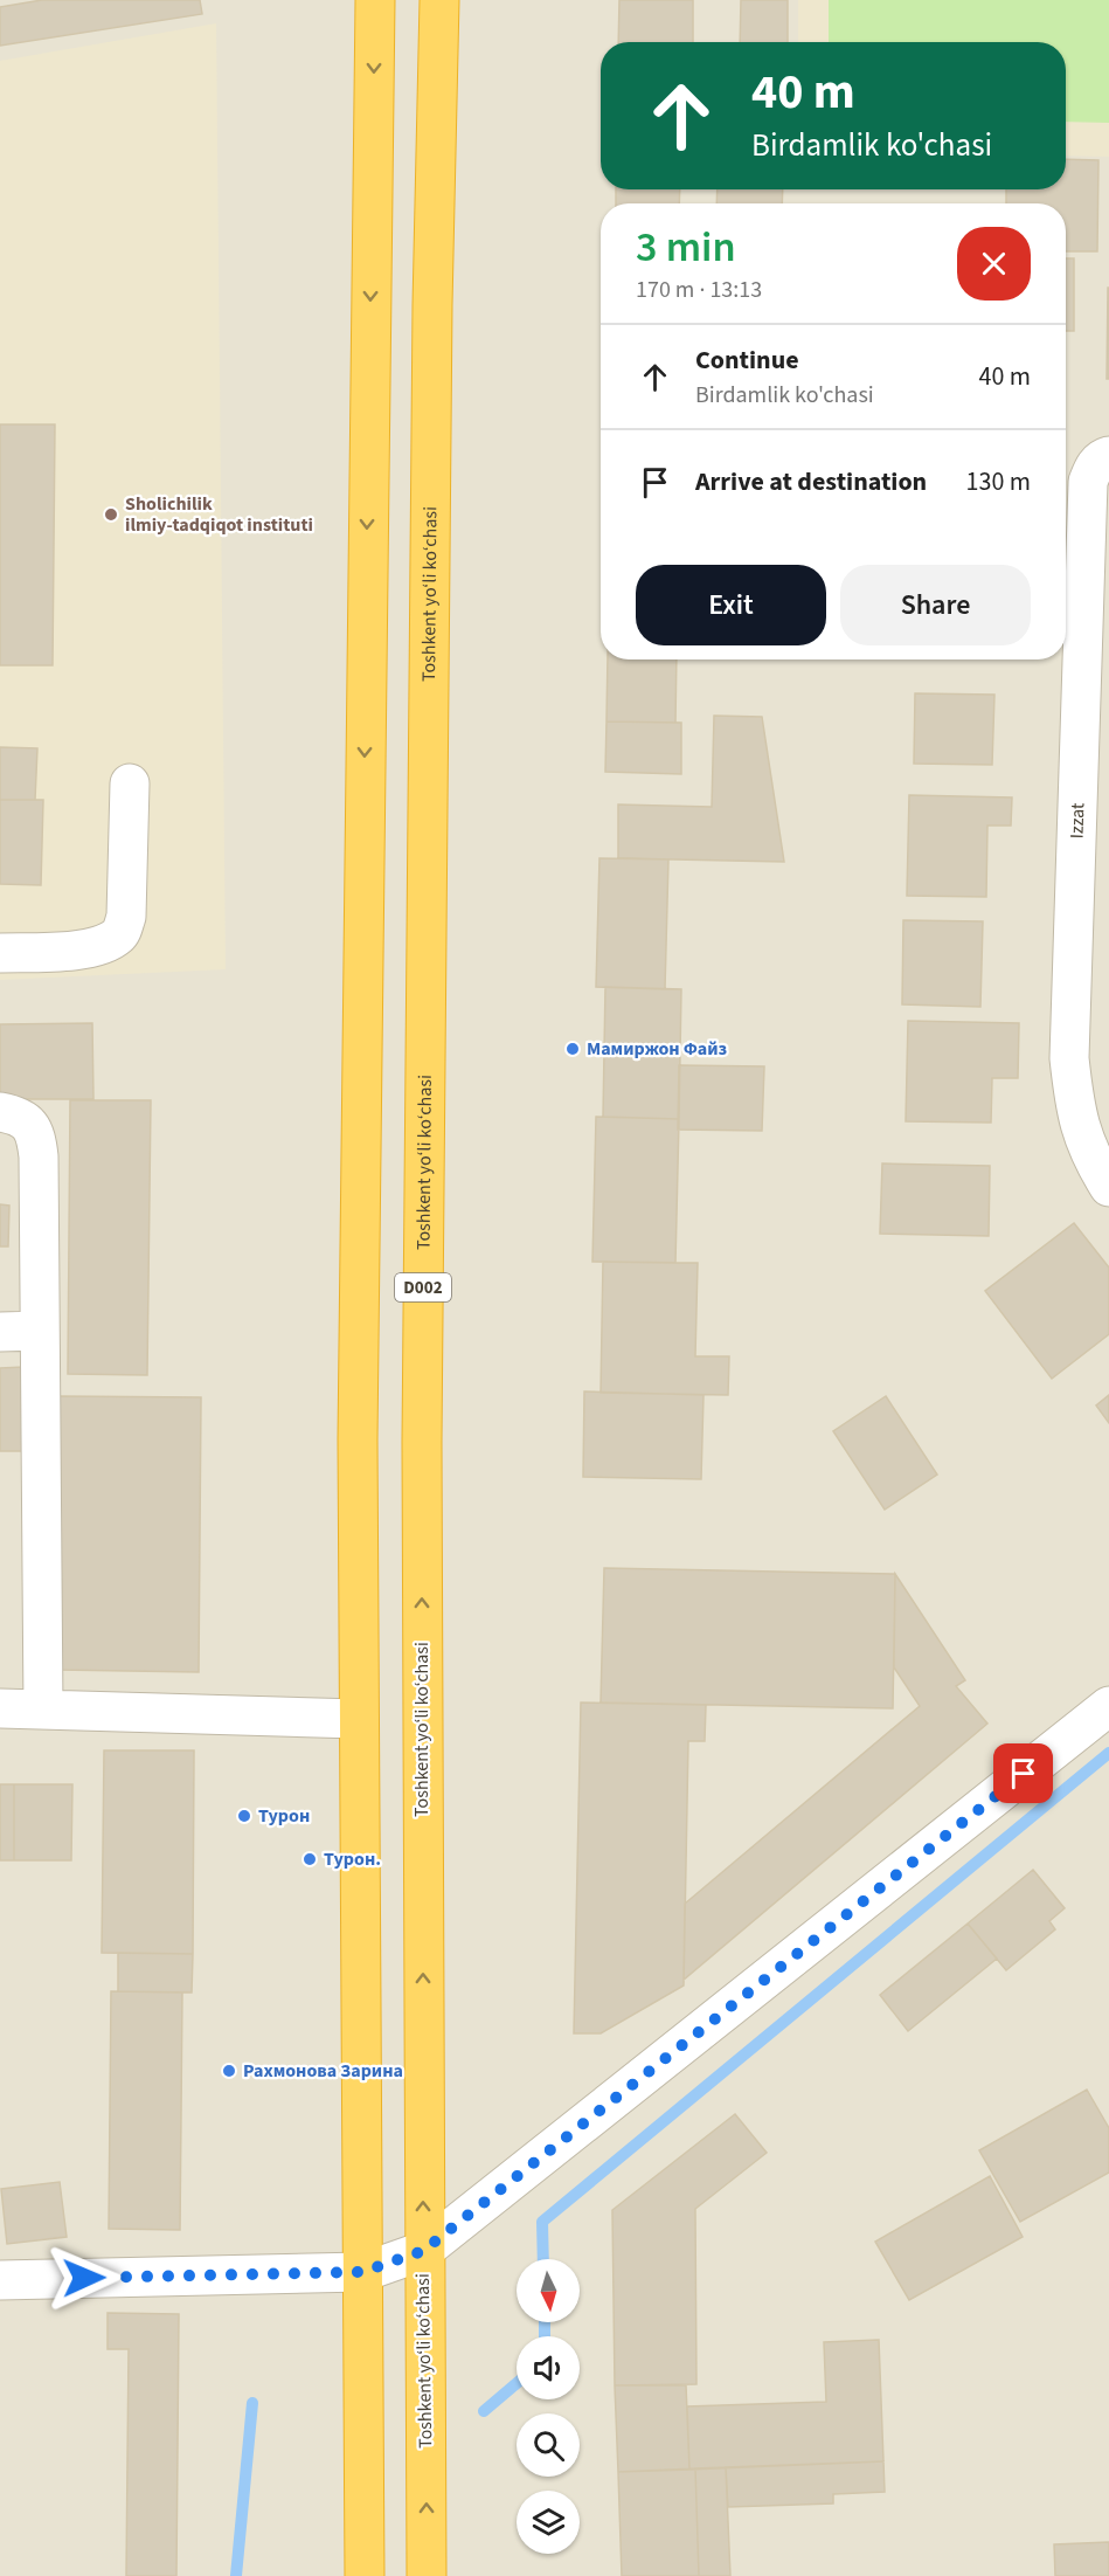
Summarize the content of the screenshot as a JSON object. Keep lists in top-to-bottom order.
{
  "streets": {
    "highway": ["Toshkent yo‘li ko‘chasi", "D002"],
    "street": ["Izzat"]
  },
  "places": [
    "Sholichilik ilmiy-tadqiqot instituti",
    "Мамиржон Файз",
    "Турон",
    "Турон.",
    "Рахмонова Зарина"
  ],
  "north": "bottom",
  "page": {
    "turn": ["40 m", "Birdamlik ko'chasi"],
    "heading": ["3 min", "170 m · 13:13"],
    "list": [
      {
        "name": "Continue",
        "note": "Birdamlik ko'chasi",
        "value": "40 m"
      },
      {
        "name": "Arrive at destination",
        "value": "130 m"
      }
    ],
    "buttons": ["Exit", "Share"]
  }
}
